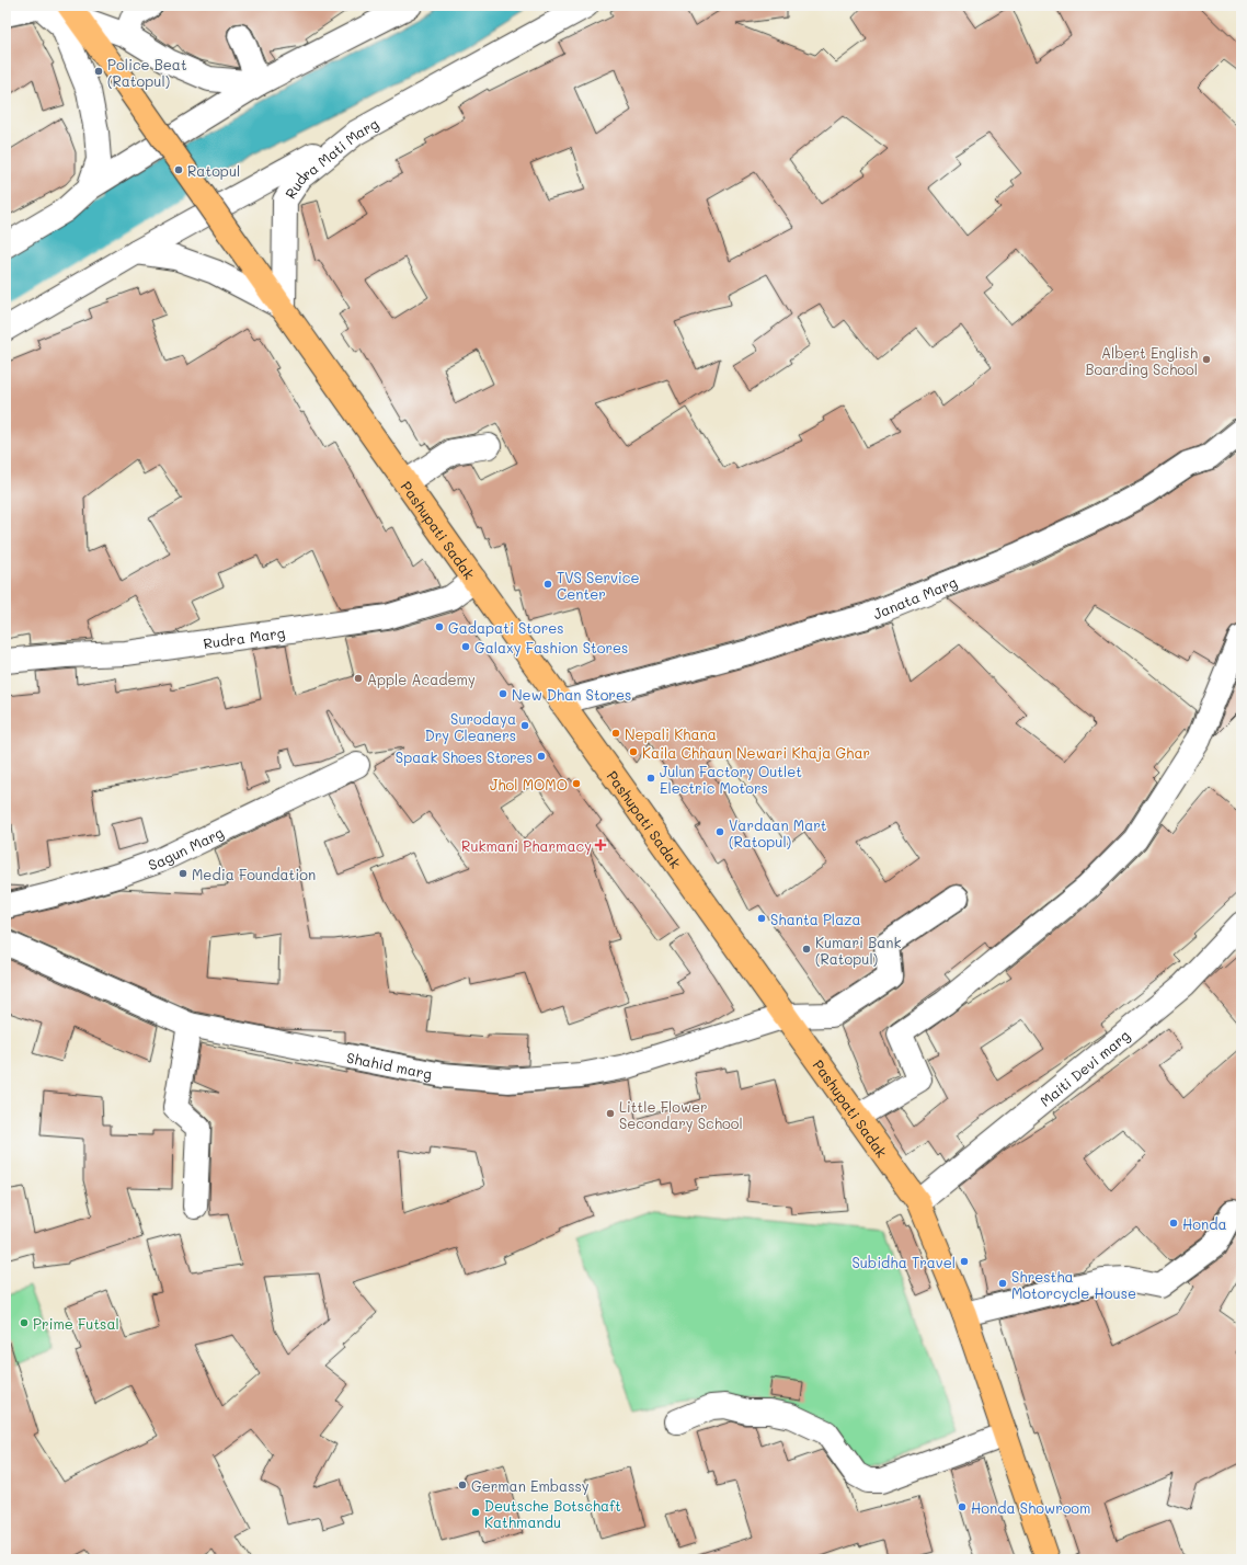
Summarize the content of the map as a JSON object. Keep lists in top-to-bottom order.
{
  "streets": {
    "main road": ["Pashupati Sadak"],
    "street": [
      "Rudra Mati Marg",
      "Janata Marg",
      "Rudra Marg",
      "Sagun Marg",
      "Shahid marg",
      "Maiti Devi marg"
    ]
  },
  "crossings": [
    ["Rudra Mati Marg", "Pashupati Sadak"],
    ["Pashupati Sadak", "Janata Marg"],
    ["Pashupati Sadak", "Rudra Marg"],
    ["Pashupati Sadak", "Shahid marg"],
    ["Pashupati Sadak", "Maiti Devi marg"]
  ],
  "places": {
    "other": [
      "Police Beat (Ratopul)",
      "Ratopul",
      "Albert English Boarding School",
      "TVS Service Center",
      "Gadapati Stores",
      "Galaxy Fashion Stores",
      "Apple Academy",
      "New Dhan Stores",
      "Surodaya Dry Cleaners",
      "Nepali Khana",
      "Kaila Chhaun Newari Khaja Ghar",
      "Spaak Shoes Stores",
      "Julun Factory Outlet Electric Motors",
      "Jhol MOMO",
      "Vardaan Mart (Ratopul)",
      "Media Foundation",
      "Shanta Plaza",
      "Kumari Bank (Ratopul)",
      "Little Flower Secondary School",
      "Honda",
      "Subidha Travel",
      "Shrestha Motorcycle House",
      "Prime Futsal",
      "German Embassy",
      "Honda Showroom",
      "Deutsche Botschaft Kathmandu"
    ],
    "health": ["Rukmani Pharmacy"]
  }
}
